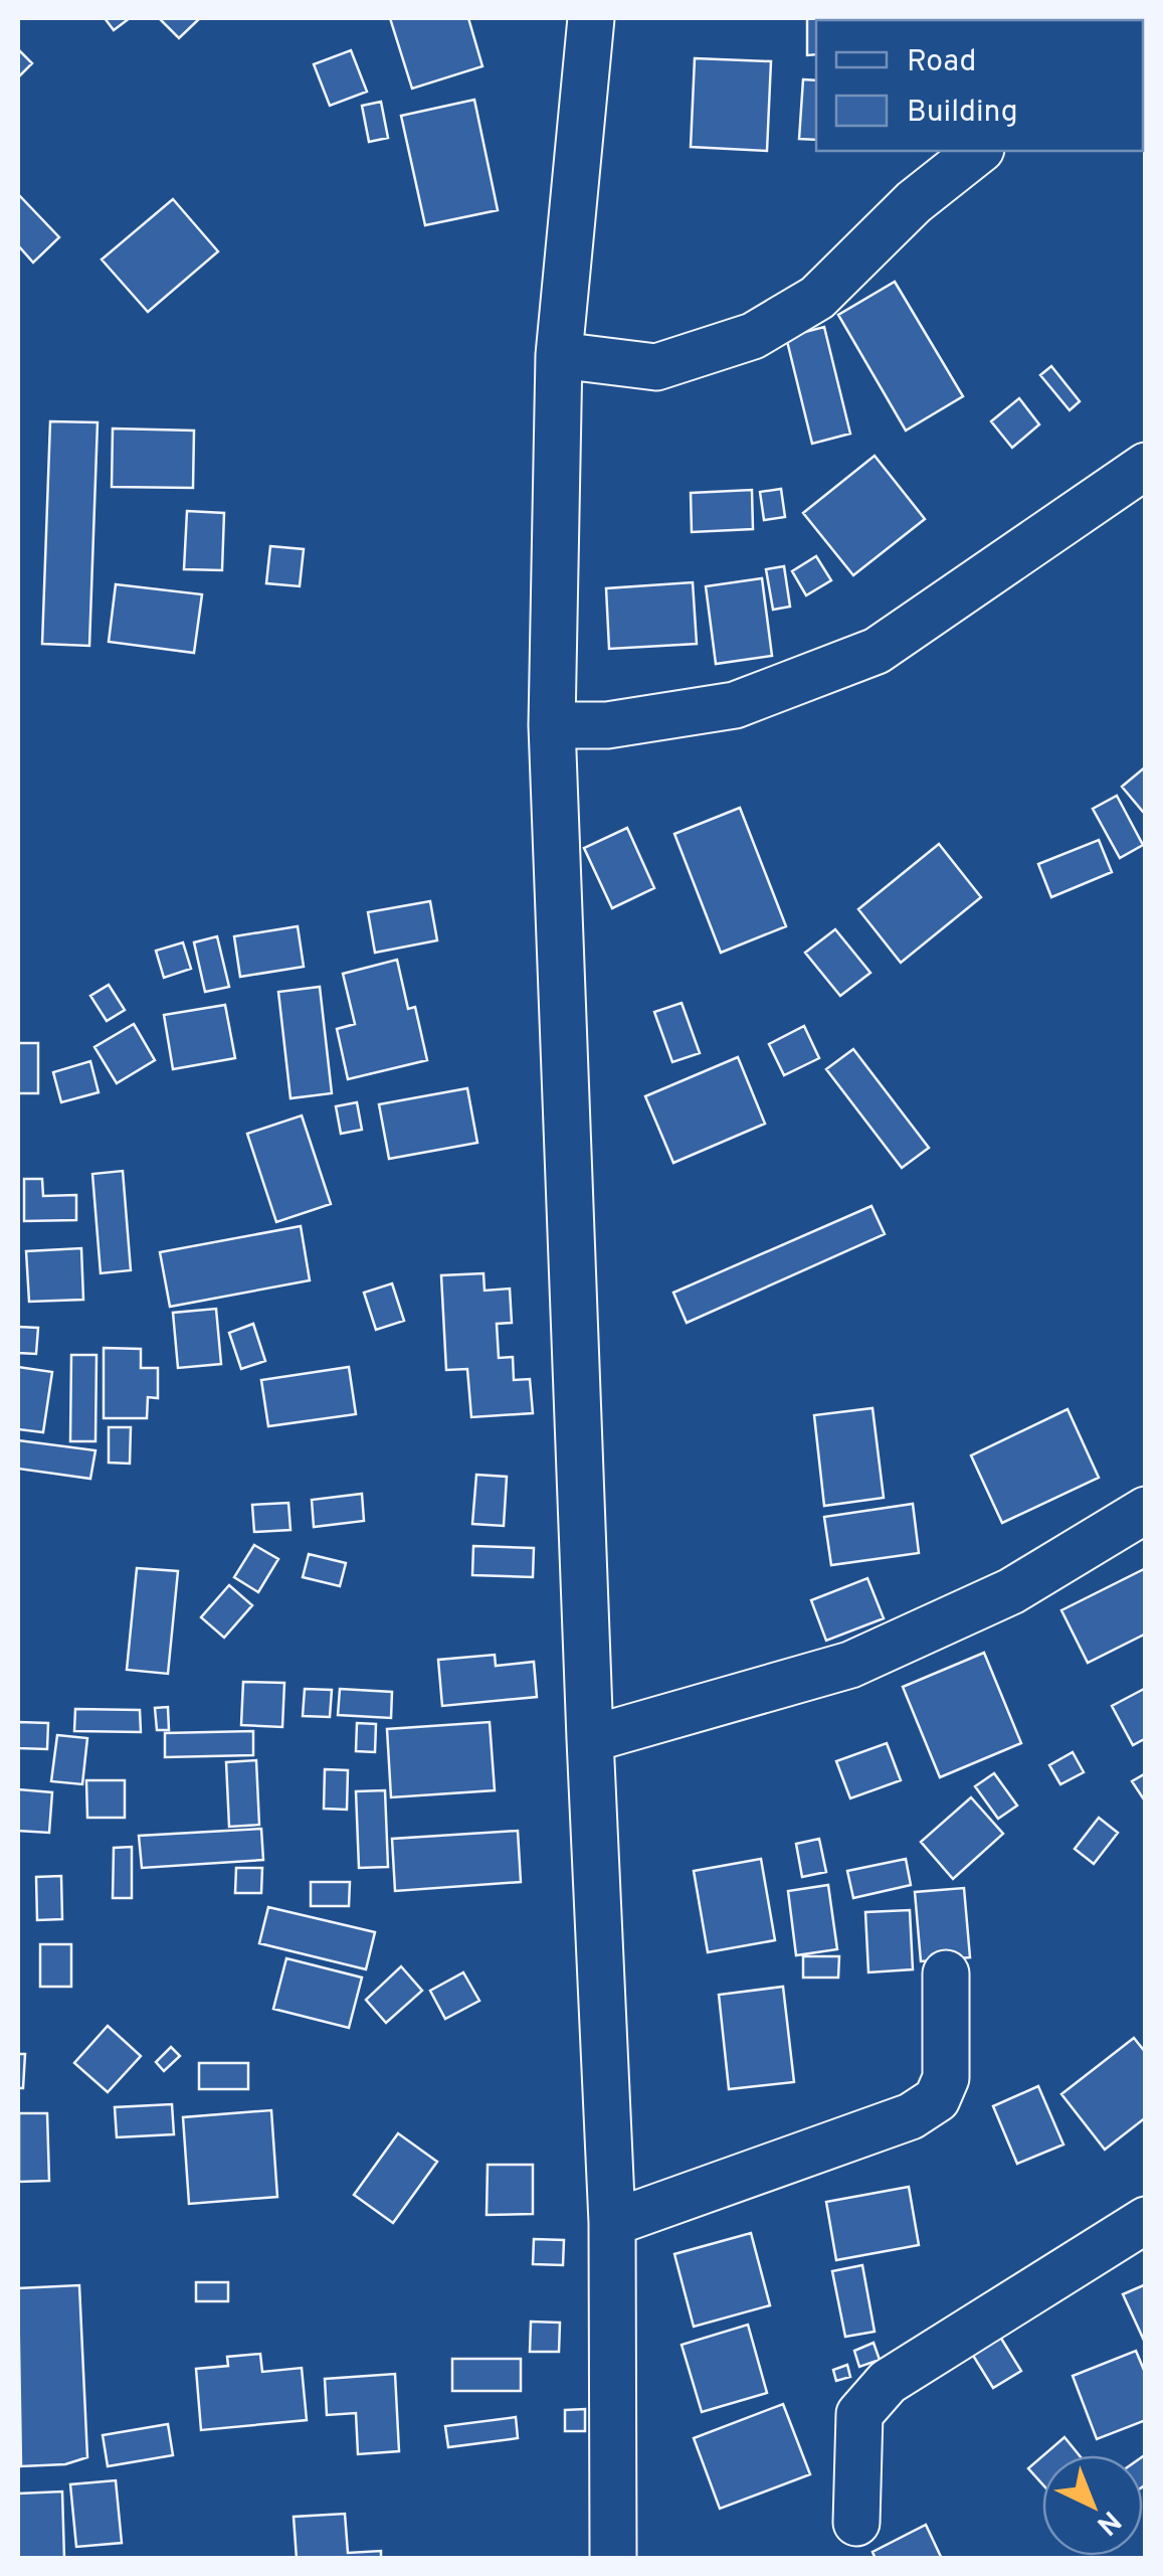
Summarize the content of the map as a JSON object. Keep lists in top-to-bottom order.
{
  "legend": ["Road", "Building"],
  "north": "bottom right"
}
